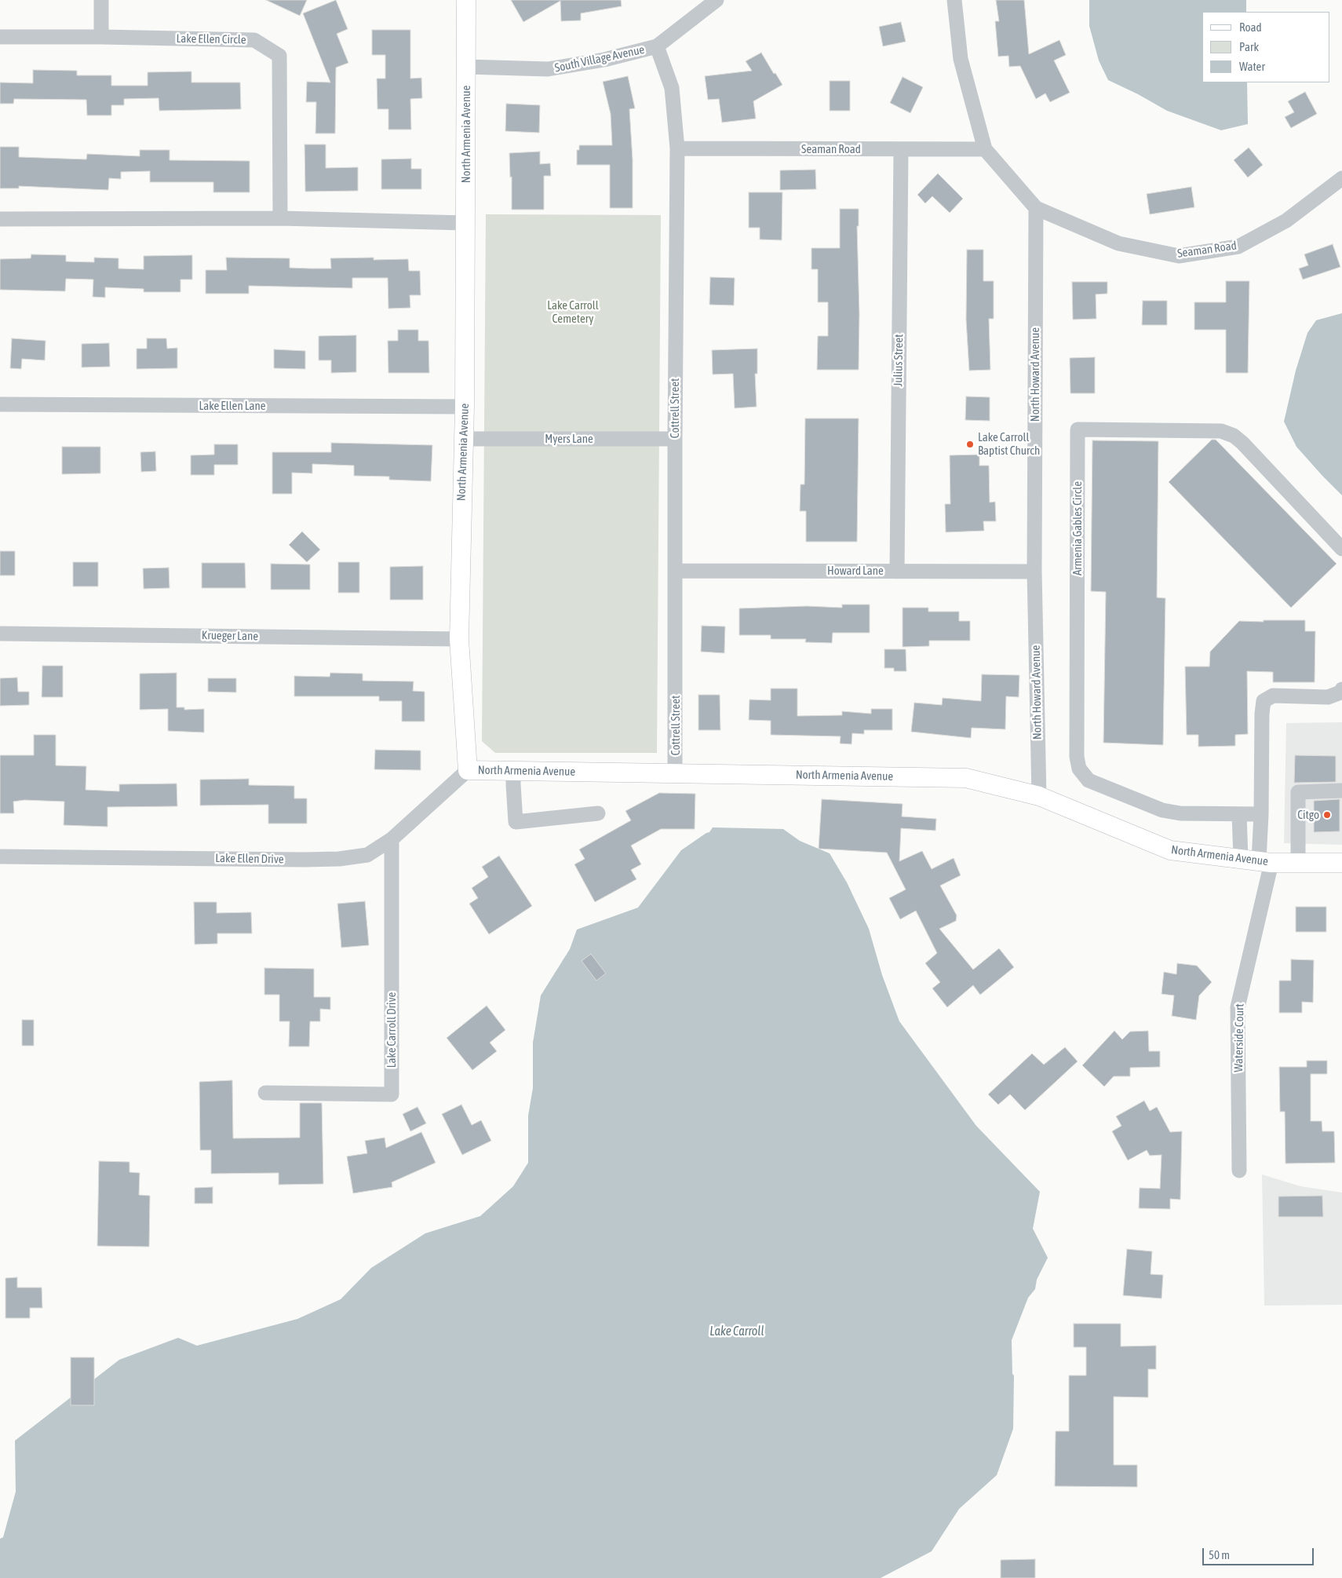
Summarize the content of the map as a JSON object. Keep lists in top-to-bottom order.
{
  "streets": {
    "main road": ["North Armenia Avenue"],
    "street": [
      "Lake Ellen Circle",
      "South Village Avenue",
      "Seaman Road",
      "Julius Street",
      "North Howard Avenue",
      "Lake Ellen Lane",
      "Cottrell Street",
      "Myers Lane",
      "Armenia Gables Circle",
      "Howard Lane",
      "Krueger Lane",
      "Lake Ellen Drive",
      "Lake Carroll Drive",
      "Waterside Court"
    ]
  },
  "crossings": [
    ["South Village Avenue", "North Armenia Avenue"],
    ["South Village Avenue", "Cottrell Street"],
    ["North Armenia Avenue", "North Howard Avenue"],
    ["North Armenia Avenue", "Lake Ellen Lane"],
    ["North Armenia Avenue", "Cottrell Street"],
    ["North Armenia Avenue", "Myers Lane"],
    ["North Armenia Avenue", "Krueger Lane"],
    ["North Armenia Avenue", "Lake Ellen Drive"],
    ["North Armenia Avenue", "Waterside Court"],
    ["Seaman Road", "Julius Street"],
    ["Seaman Road", "North Howard Avenue"],
    ["Seaman Road", "Cottrell Street"],
    ["Julius Street", "Howard Lane"],
    ["North Howard Avenue", "Howard Lane"],
    ["Cottrell Street", "Myers Lane"],
    ["Cottrell Street", "Howard Lane"],
    ["Lake Ellen Drive", "Lake Carroll Drive"]
  ],
  "water": ["Lake Carroll"],
  "parks": ["Lake Carroll Cemetery"],
  "places": ["Lake Carroll Baptist Church", "Citgo"],
  "legend": ["Road", "Park", "Water"],
  "scale_bar": "50 m"
}
